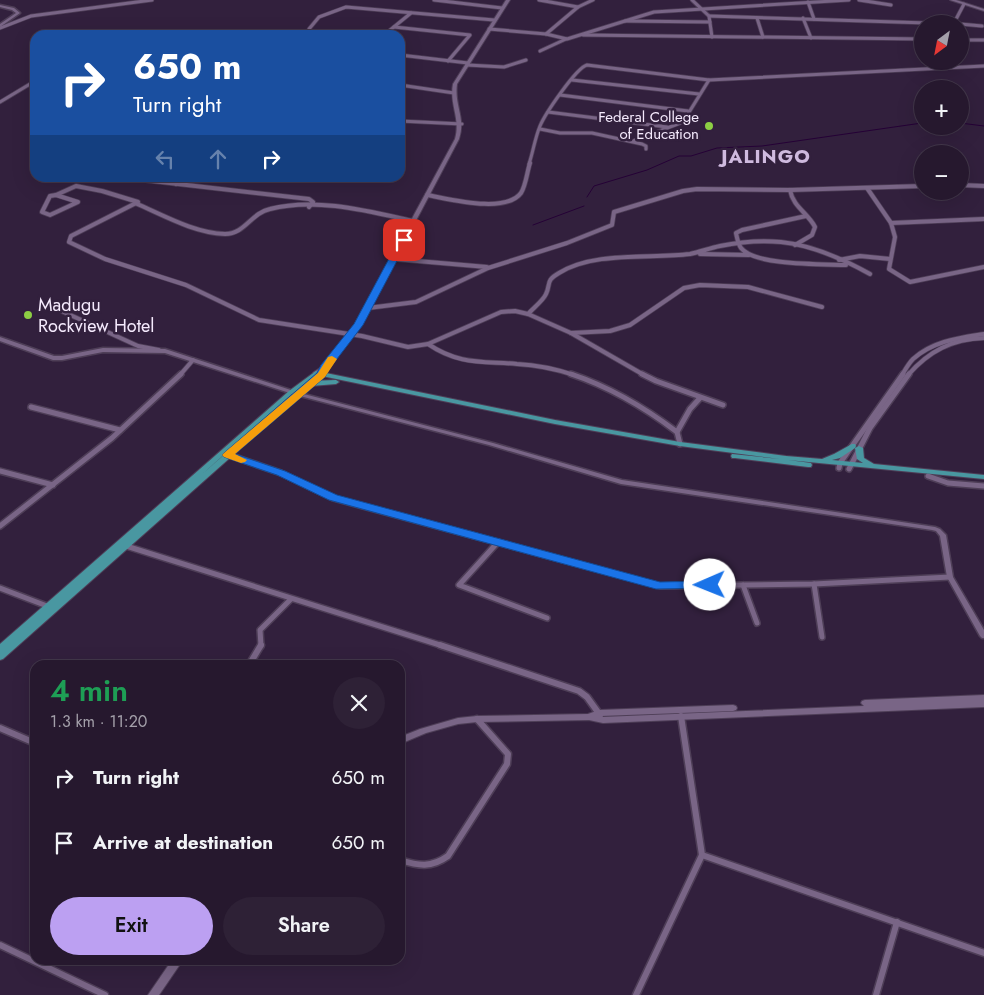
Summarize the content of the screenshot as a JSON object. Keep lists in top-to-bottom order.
{
  "districts": ["JALINGO"],
  "places": ["Federal College of Education", "Madugu Rockview Hotel"],
  "north": "bottom left",
  "page": {
    "map_buttons": ["+", "−"],
    "turn": ["650 m", "Turn right"],
    "heading": ["4 min", "1.3 km · 11:20"],
    "list": [
      {
        "name": "Turn right",
        "value": "650 m"
      },
      {
        "name": "Arrive at destination",
        "value": "650 m"
      }
    ],
    "buttons": ["Exit", "Share"]
  }
}
